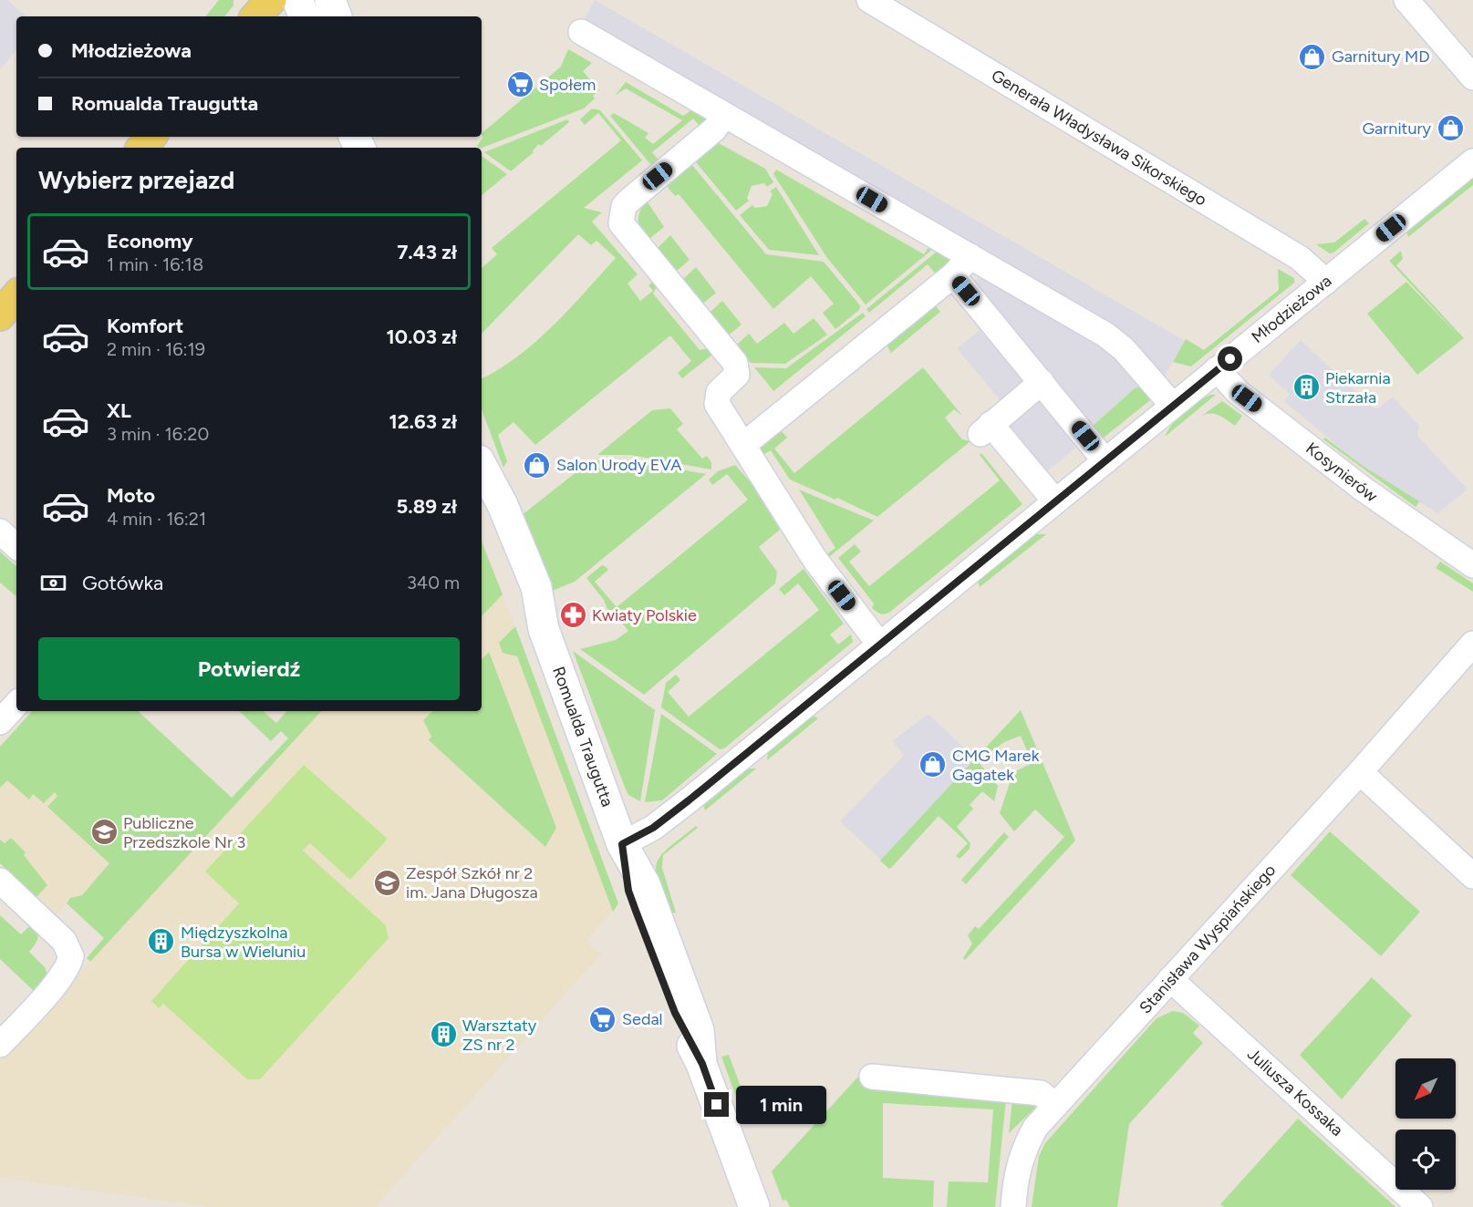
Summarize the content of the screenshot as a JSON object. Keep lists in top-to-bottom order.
{
  "streets": {
    "street": [
      "Generała Władysława Sikorskiego",
      "Młodzieżowa",
      "Kosynierów",
      "Romualda Traugutta",
      "Stanisława Wyspiańskiego",
      "Juliusza Kossaka"
    ]
  },
  "crossings": [
    ["Generała Władysława Sikorskiego", "Młodzieżowa"],
    ["Młodzieżowa", "Kosynierów"],
    ["Młodzieżowa", "Romualda Traugutta"],
    ["Stanisława Wyspiańskiego", "Juliusza Kossaka"]
  ],
  "places": {
    "shop": [
      "Garnitury MD",
      "Garnitury",
      "Salon Urody EVA",
      "CMG Marek Gagatek"
    ],
    "supermarket": ["Społem", "Sedal"],
    "building": ["Piekarnia Strzała", "Międzyszkolna Bursa w Wieluniu", "Warsztaty ZS nr 2"],
    "pharmacy": ["Kwiaty Polskie"],
    "school or university": ["Publiczne Przedszkole Nr 3", "Zespół Szkół nr 2 im. Jana Długosza"]
  },
  "north": "bottom left",
  "page": {
    "banner": ["Młodzieżowa", "Romualda Traugutta"],
    "heading": "Wybierz przejazd",
    "list": [
      {
        "name": "Economy",
        "note": "1 min · 16:18",
        "value": "7.43 zł"
      },
      {
        "name": "Komfort",
        "note": "2 min · 16:19",
        "value": "10.03 zł"
      },
      {
        "name": "XL",
        "note": "3 min · 16:20",
        "value": "12.63 zł"
      },
      {
        "name": "Moto",
        "note": "4 min · 16:21",
        "value": "5.89 zł"
      }
    ],
    "pay": ["Gotówka", "340 m"],
    "buttons": "Potwierdź",
    "bubble": "1 min"
  }
}
